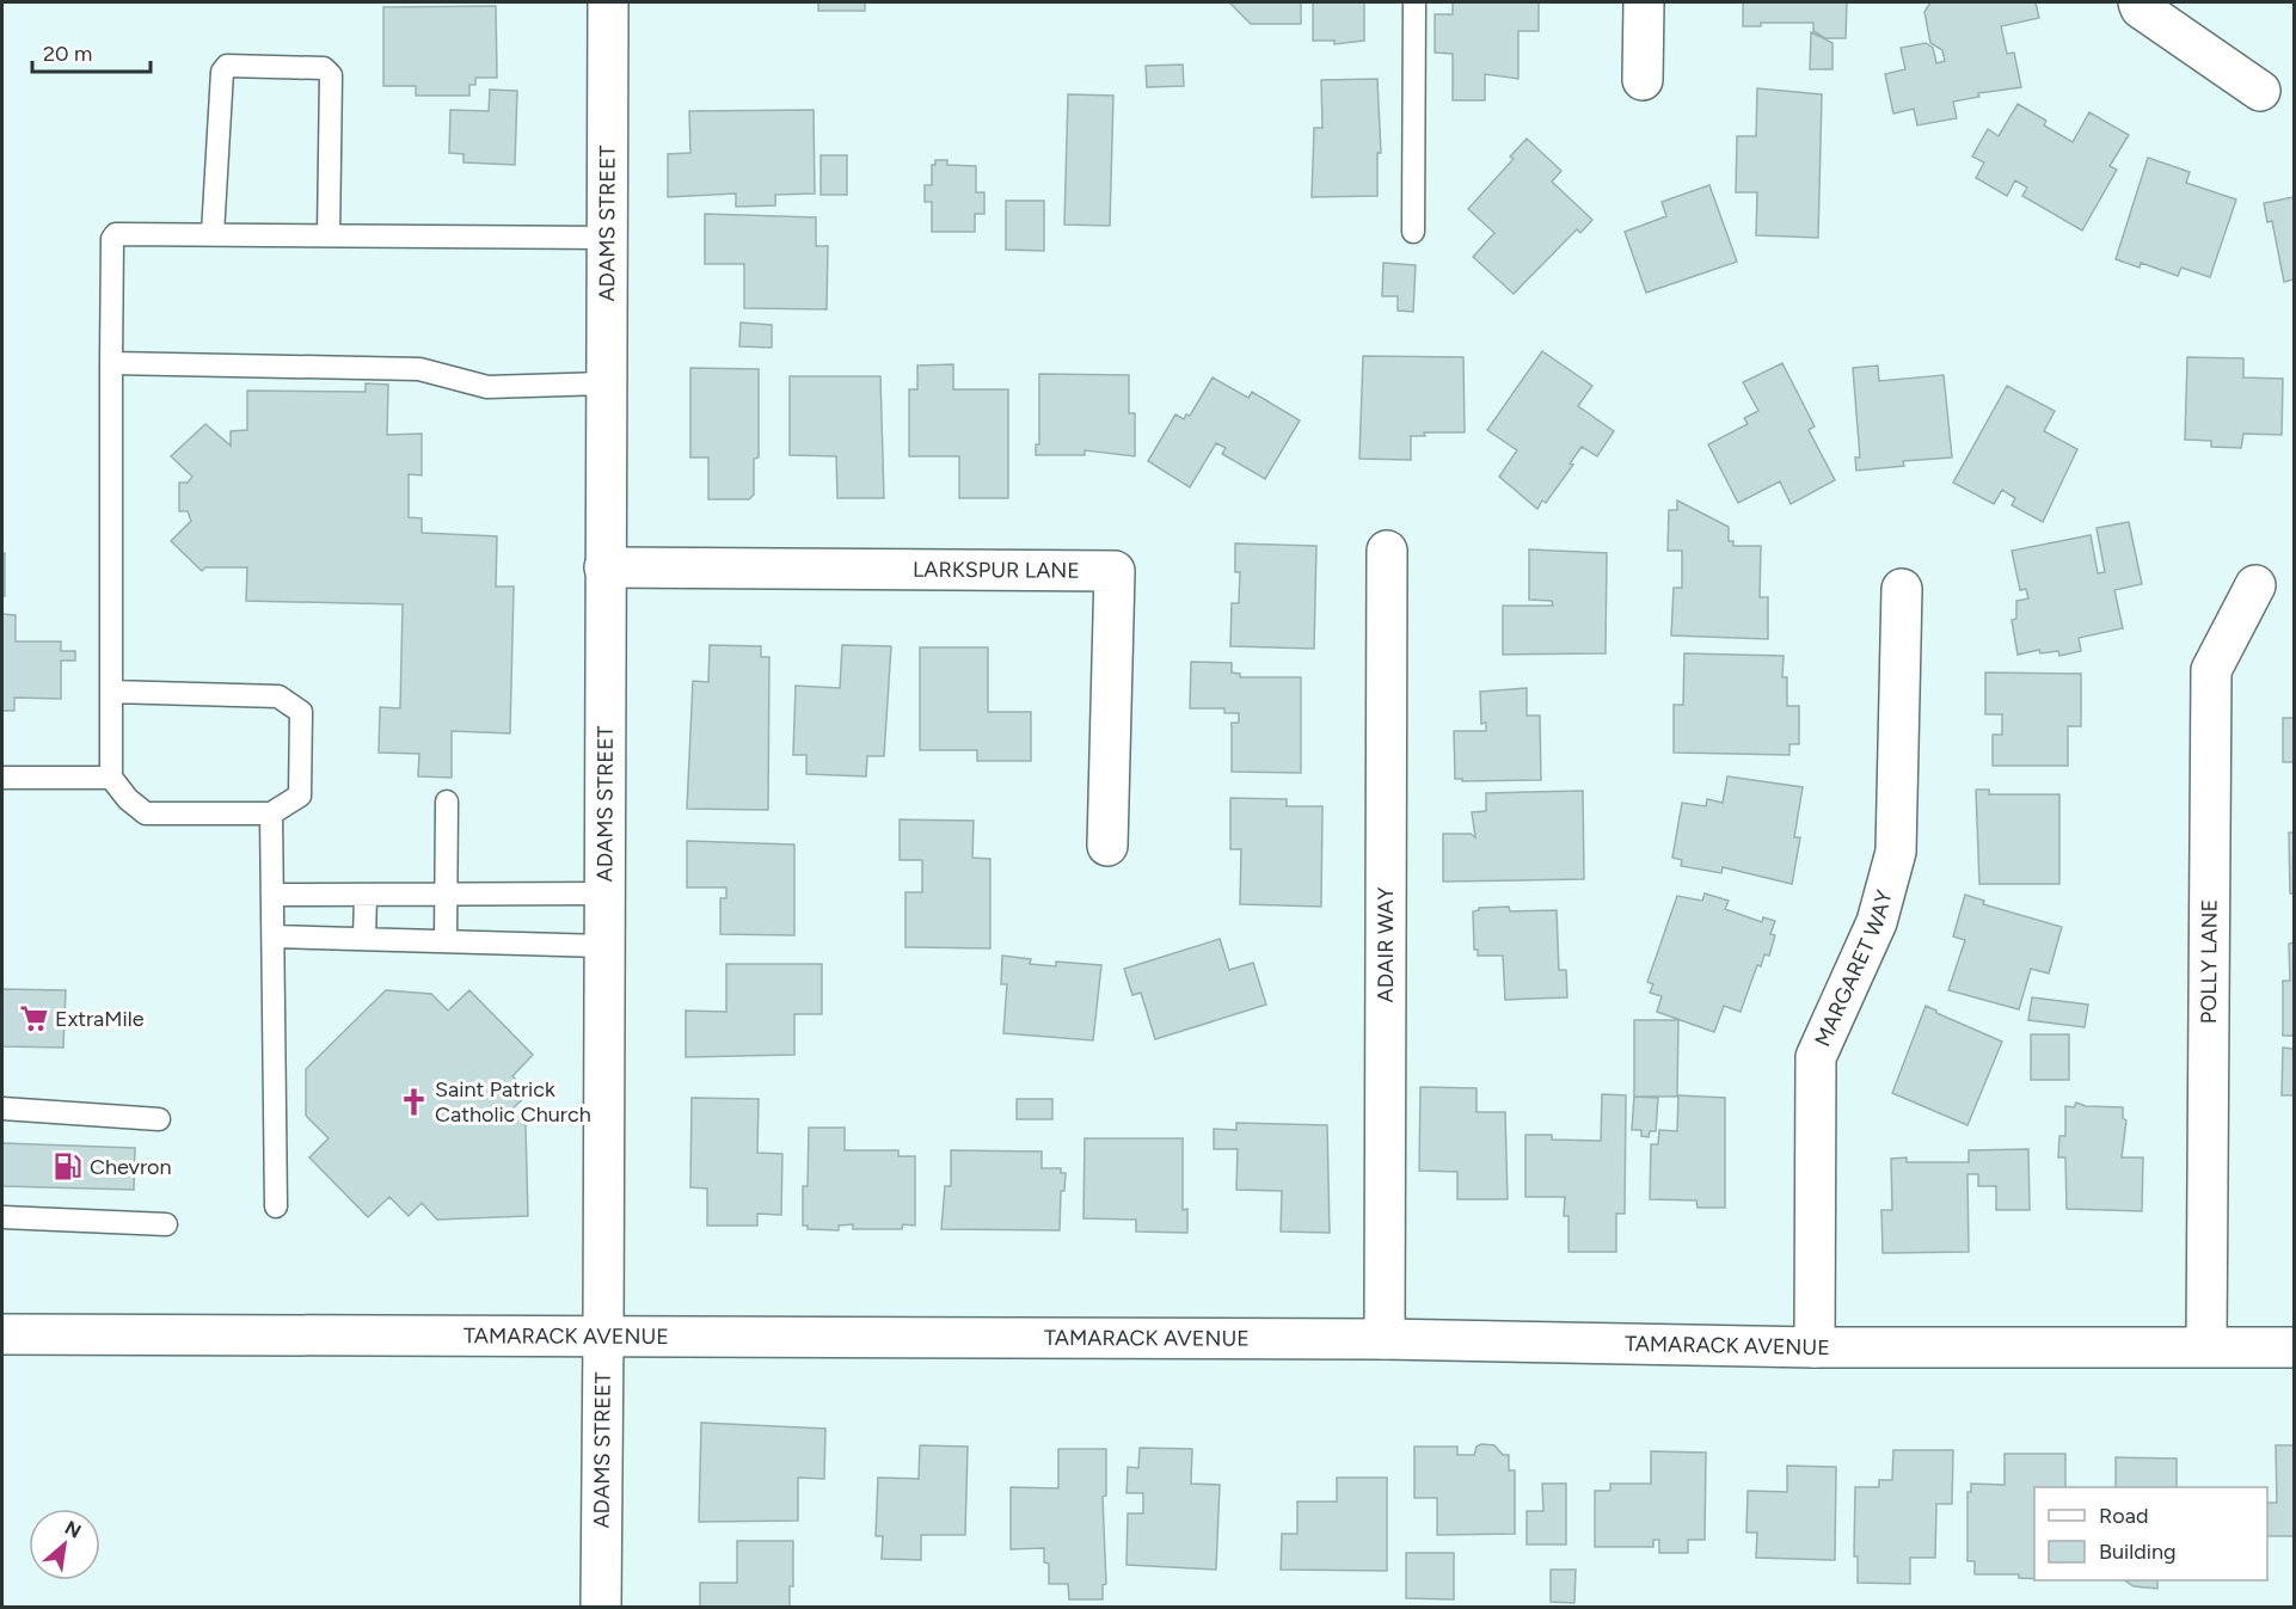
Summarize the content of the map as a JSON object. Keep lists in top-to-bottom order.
{
  "streets": {
    "street": [
      "ADAMS STREET",
      "LARKSPUR LANE",
      "ADAIR WAY",
      "POLLY LANE",
      "MARGARET WAY",
      "TAMARACK AVENUE"
    ]
  },
  "crossings": [
    ["ADAMS STREET", "LARKSPUR LANE"],
    ["ADAMS STREET", "TAMARACK AVENUE"],
    ["ADAIR WAY", "TAMARACK AVENUE"],
    ["POLLY LANE", "TAMARACK AVENUE"],
    ["MARGARET WAY", "TAMARACK AVENUE"]
  ],
  "places": {
    "supermarket": ["ExtraMile"],
    "church": ["Saint Patrick Catholic Church"],
    "fuel station": ["Chevron"]
  },
  "legend": ["Road", "Building"],
  "scale_bar": "20 m",
  "north": "top right"
}
